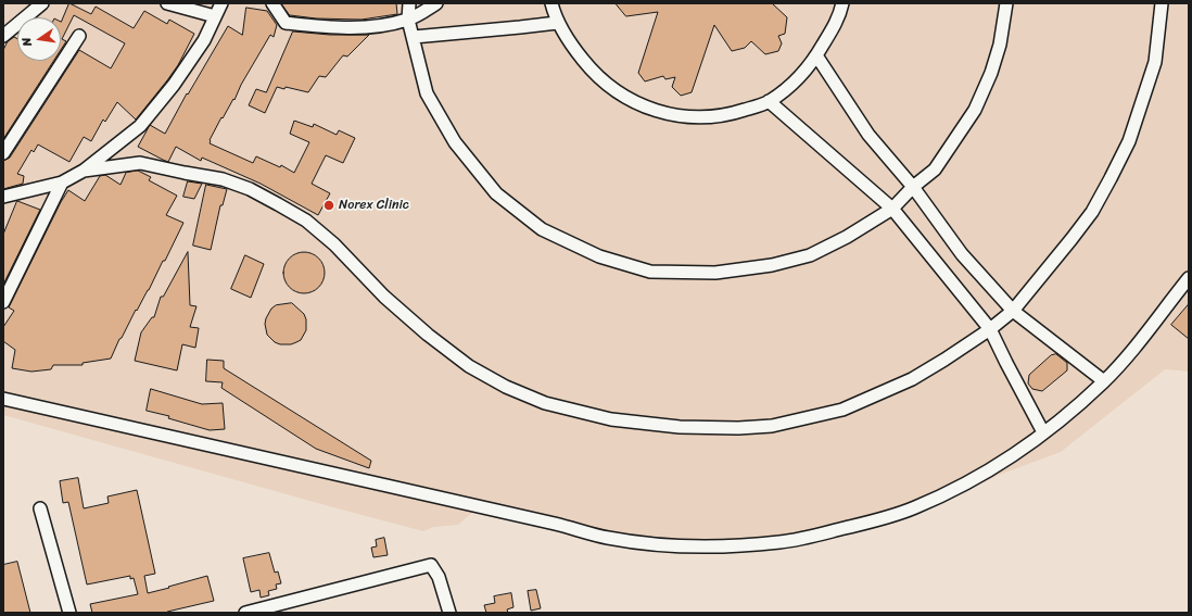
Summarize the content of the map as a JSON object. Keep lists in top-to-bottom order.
{
  "places": ["Norex Clinic"],
  "north": "left"
}
